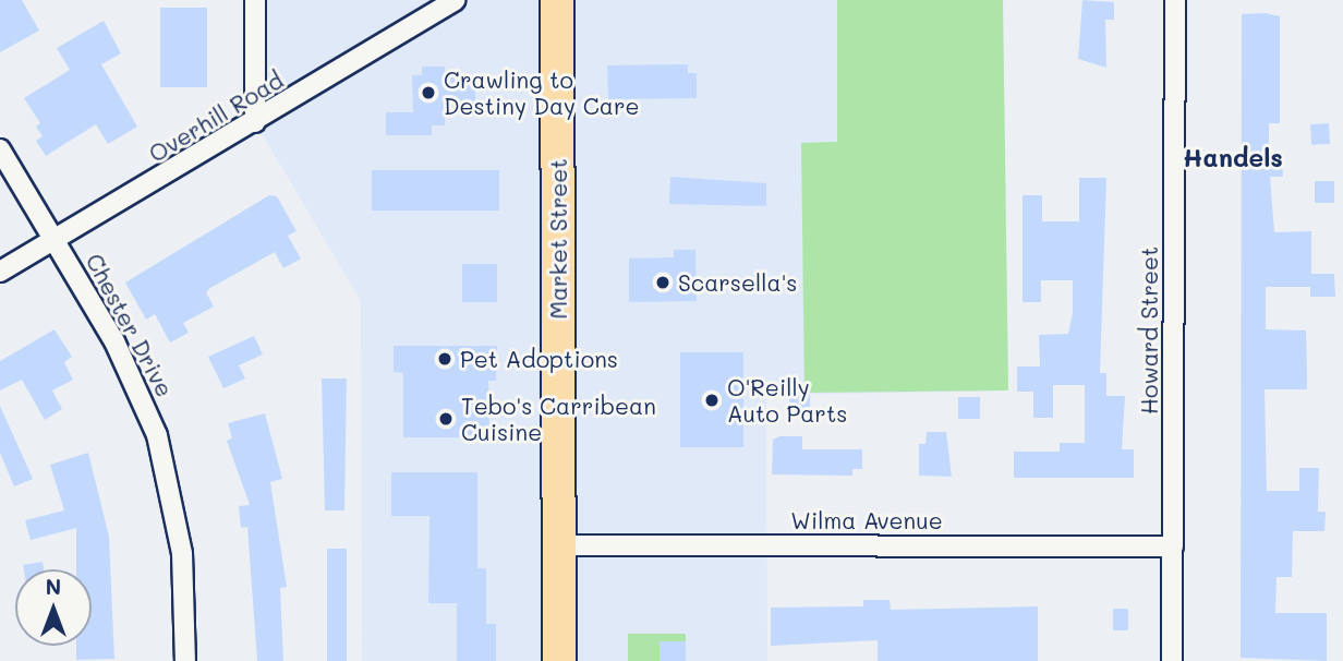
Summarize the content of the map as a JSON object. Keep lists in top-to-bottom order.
{
  "streets": {
    "main road": ["Market Street"],
    "street": [
      "Overhill Road",
      "Chester Drive",
      "Howard Street",
      "Wilma Avenue"
    ]
  },
  "crossings": [
    ["Overhill Road", "Chester Drive"],
    ["Market Street", "Wilma Avenue"],
    ["Howard Street", "Wilma Avenue"]
  ],
  "districts": ["Handels"],
  "places": [
    "Crawling to Destiny Day Care",
    "Scarsella's",
    "Pet Adoptions",
    "O'Reilly Auto Parts",
    "Tebo's Carribean Cuisine"
  ],
  "north": "top"
}
